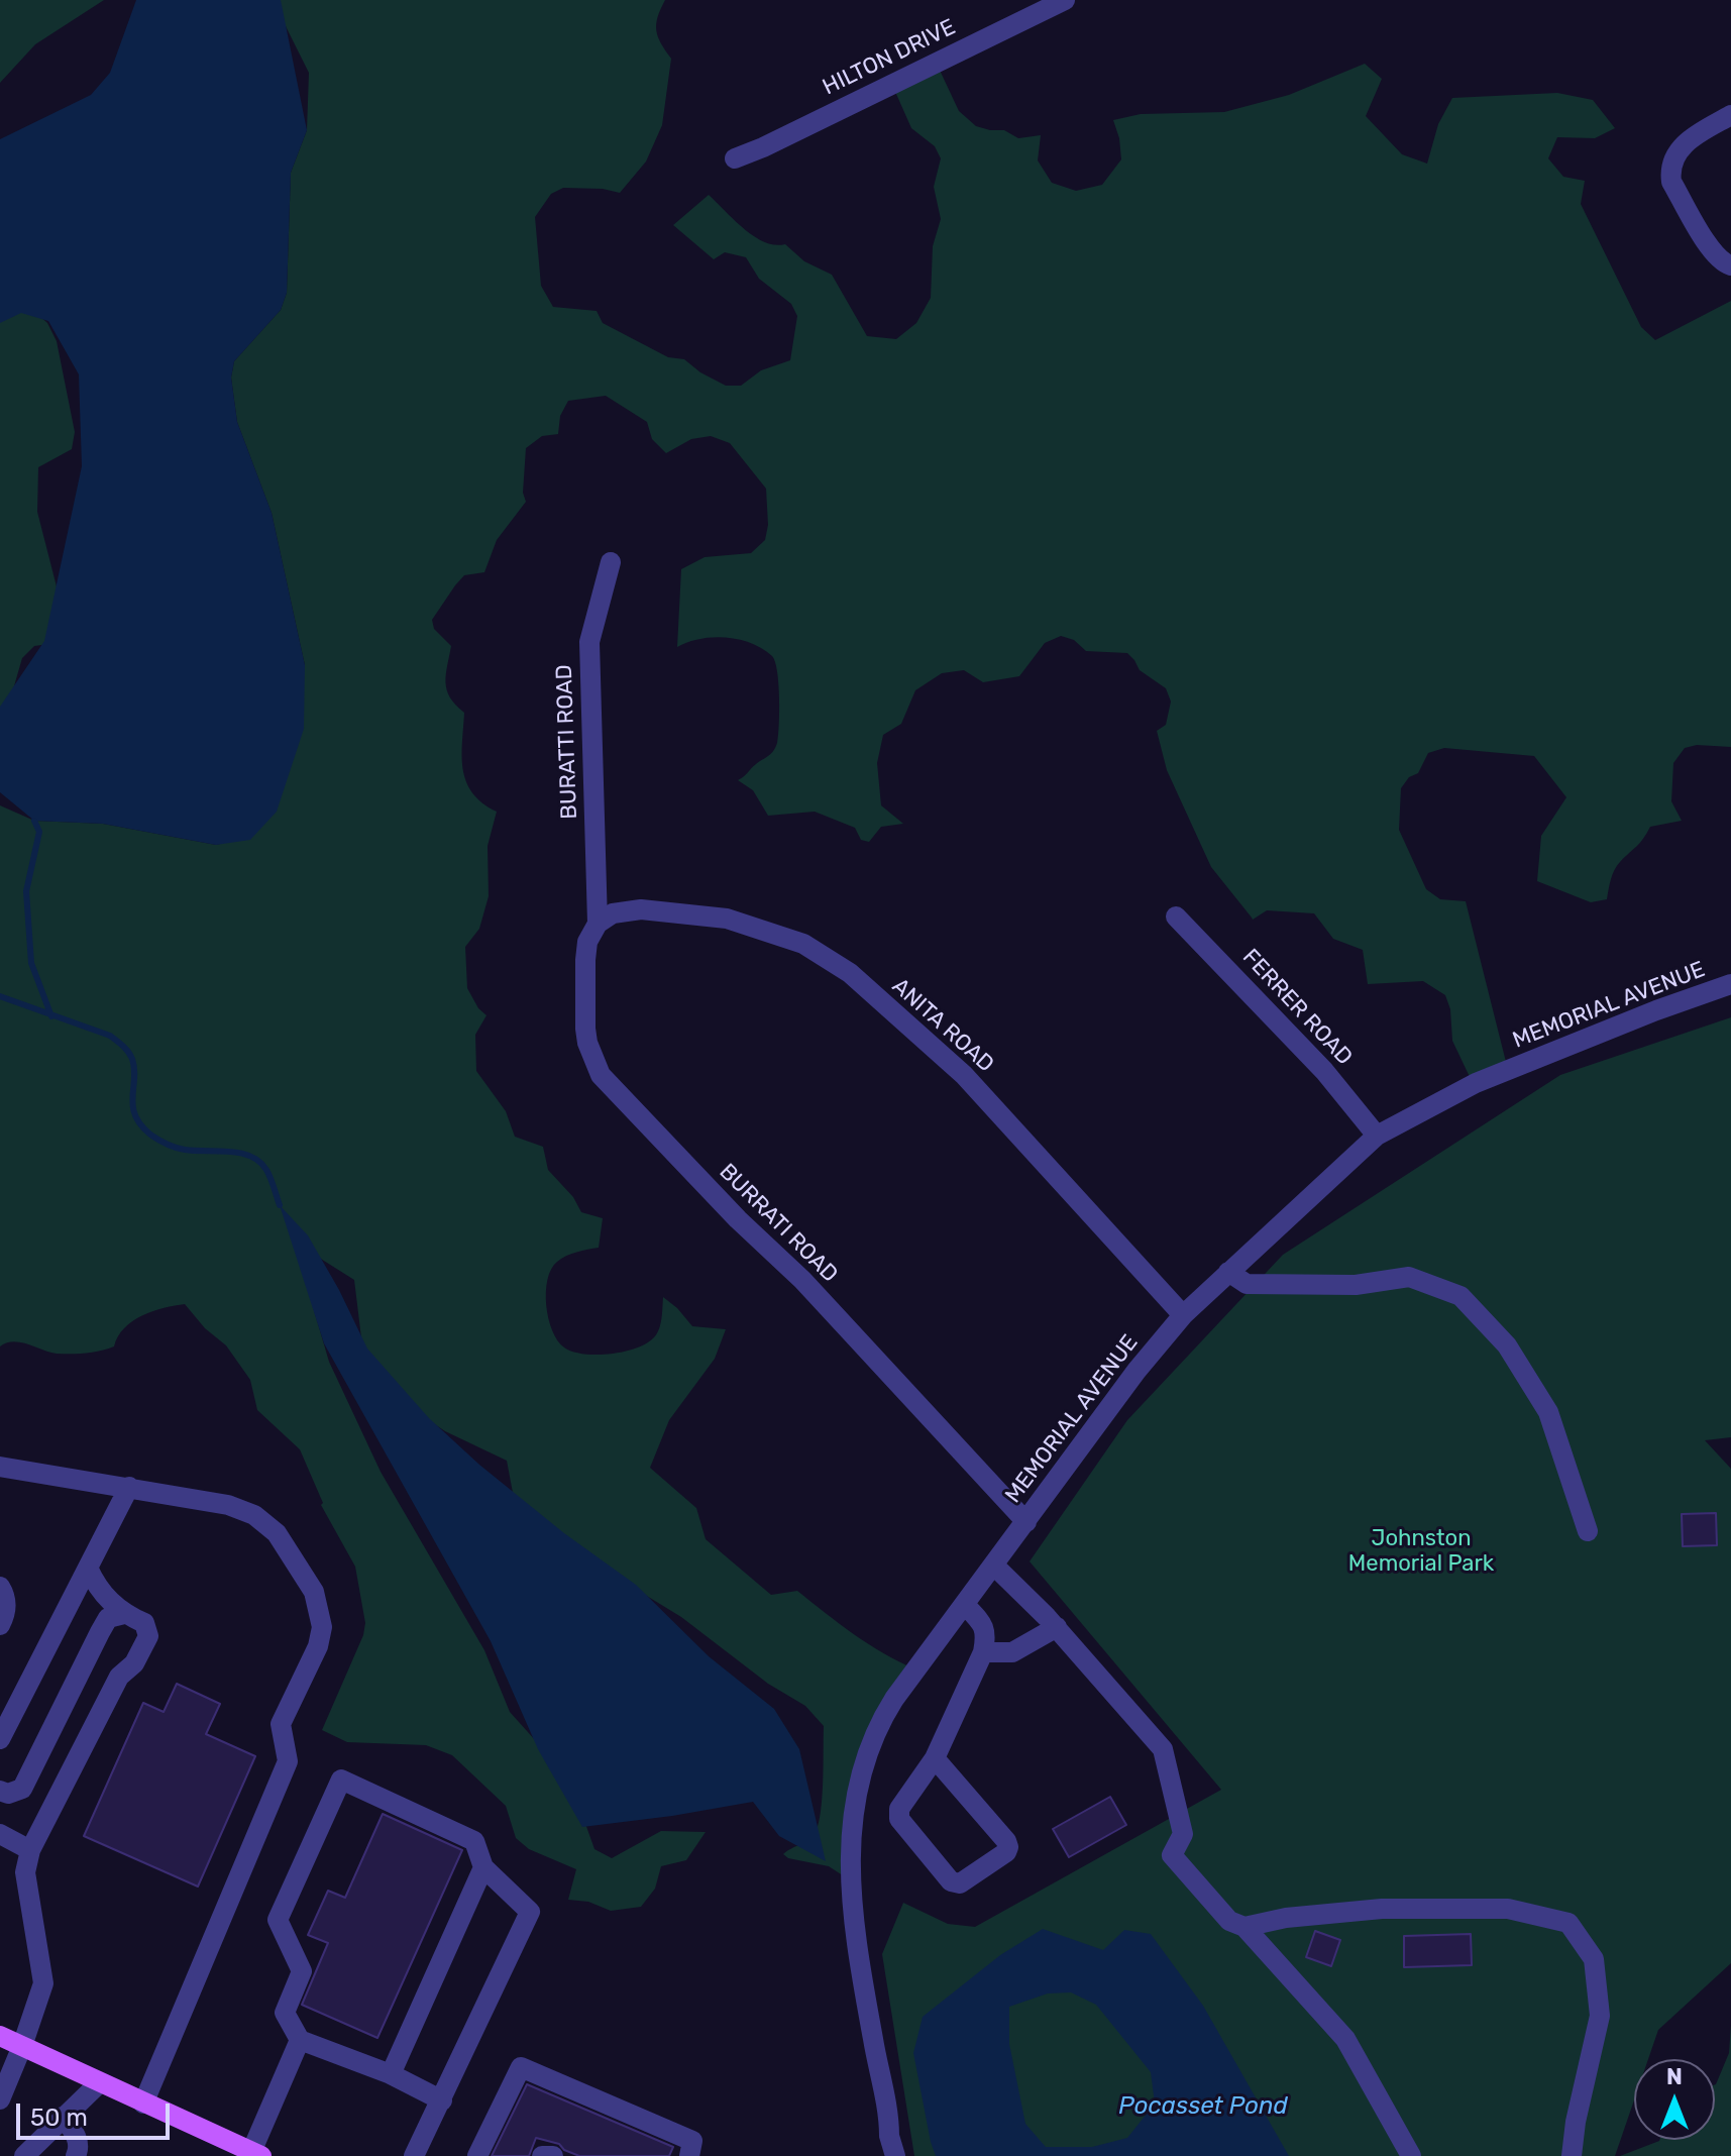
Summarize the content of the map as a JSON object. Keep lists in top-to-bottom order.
{
  "streets": {
    "street": [
      "HILTON DRIVE",
      "BURATTI ROAD",
      "MEMORIAL AVENUE",
      "FERRER ROAD",
      "ANITA ROAD",
      "BURRATI ROAD"
    ]
  },
  "crossings": [
    ["BURATTI ROAD", "ANITA ROAD"],
    ["BURATTI ROAD", "BURRATI ROAD"],
    ["MEMORIAL AVENUE", "FERRER ROAD"],
    ["MEMORIAL AVENUE", "ANITA ROAD"],
    ["MEMORIAL AVENUE", "BURRATI ROAD"],
    ["ANITA ROAD", "BURRATI ROAD"]
  ],
  "water": ["Pocasset Pond"],
  "parks": ["Johnston Memorial Park"],
  "scale_bar": "50 m",
  "north": "top"
}
